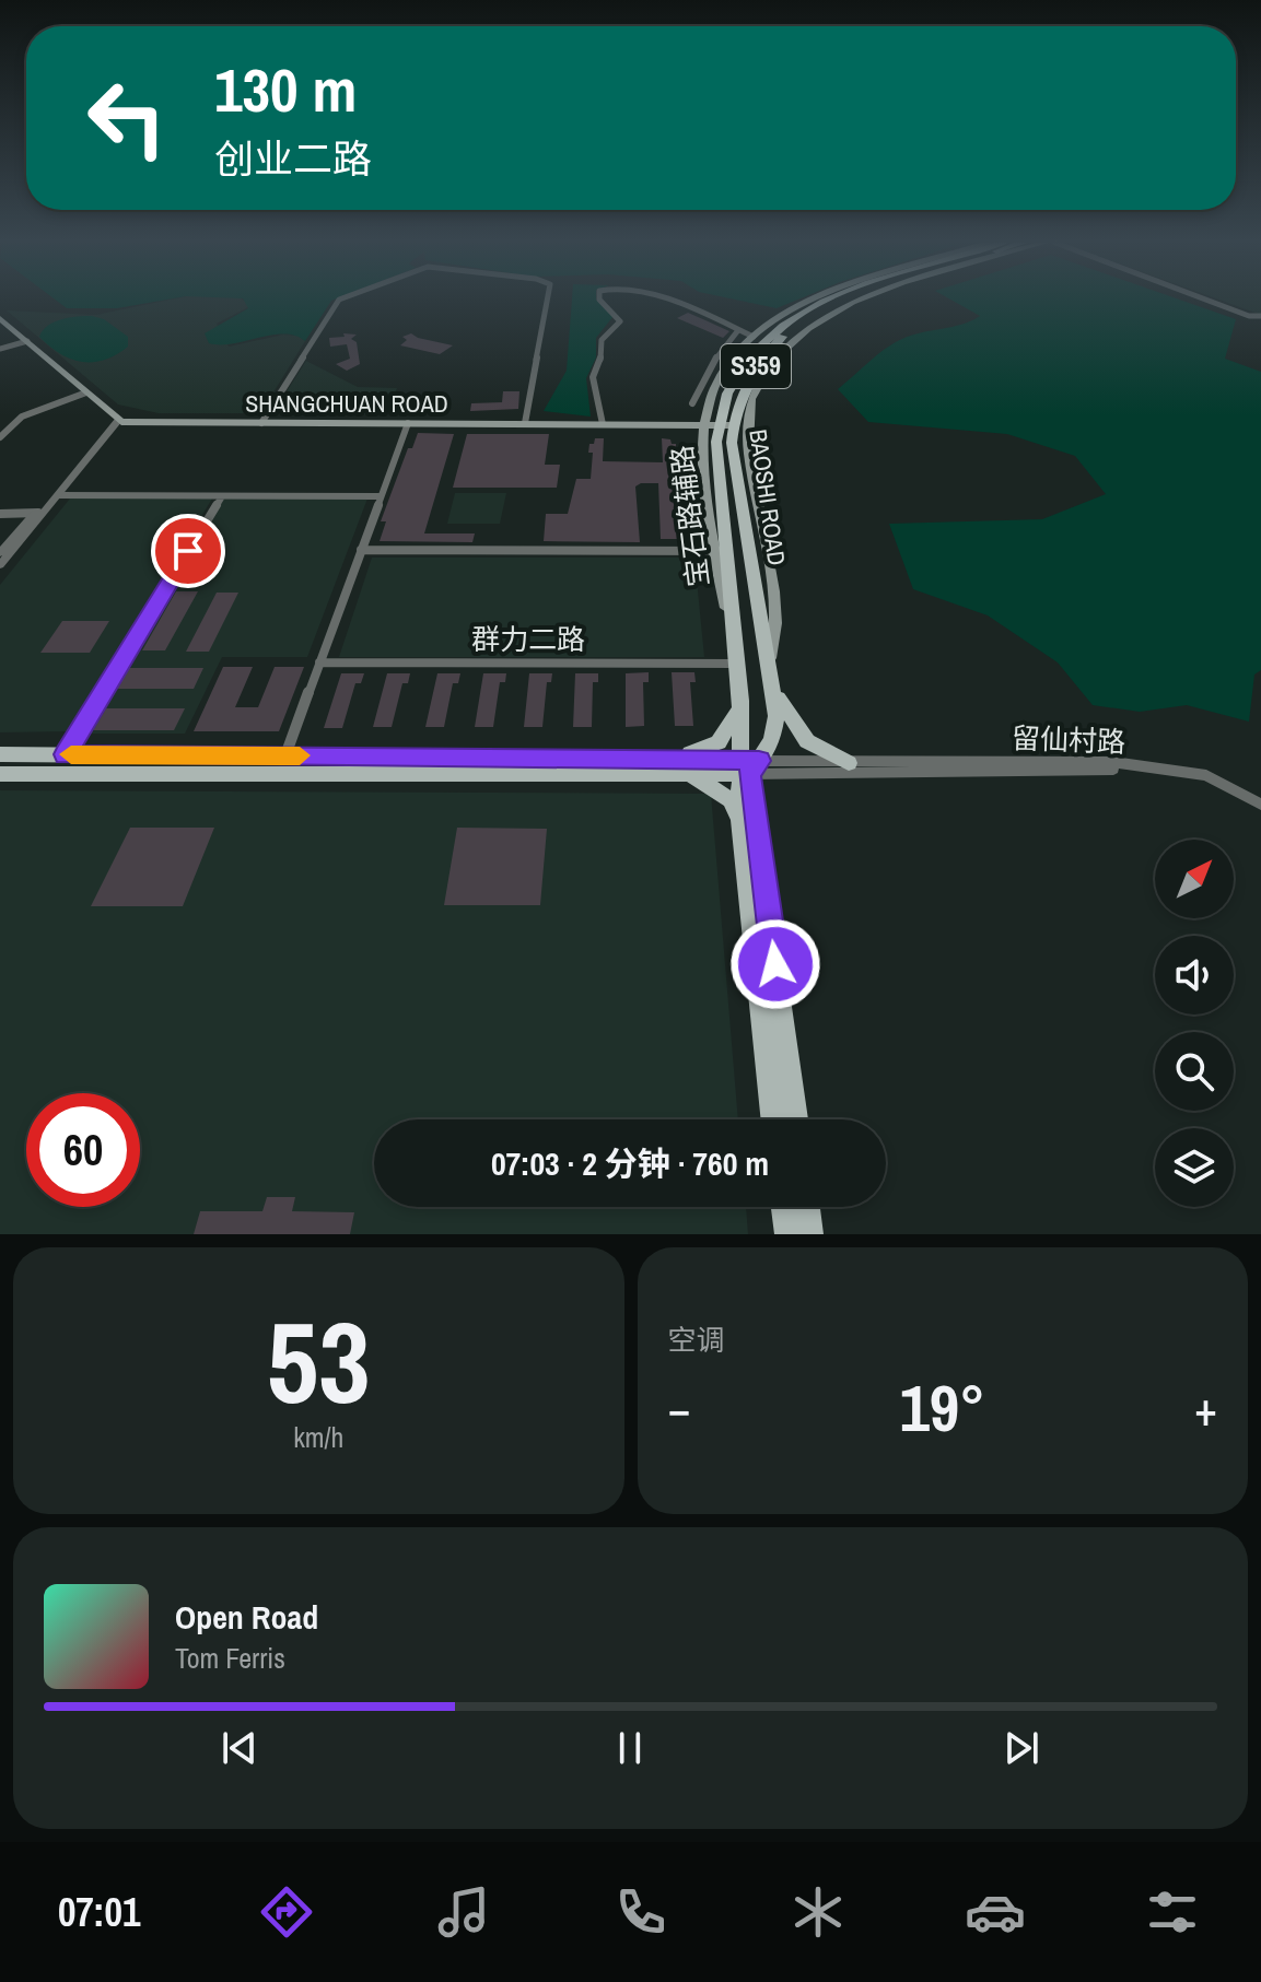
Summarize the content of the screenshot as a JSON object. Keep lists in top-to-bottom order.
{
  "streets": {
    "main road": [
      "S359",
      "SHANGCHUAN ROAD",
      "BAOSHI ROAD",
      "宝石路辅路"
    ],
    "street": ["群力二路", "留仙村路"]
  },
  "crossings": [
    ["SHANGCHUAN ROAD", "BAOSHI ROAD"],
    ["SHANGCHUAN ROAD", "宝石路辅路"],
    ["BAOSHI ROAD", "宝石路辅路"],
    ["BAOSHI ROAD", "群力二路"],
    ["BAOSHI ROAD", "留仙村路"],
    ["宝石路辅路", "群力二路"]
  ],
  "north": "top right",
  "page": {
    "turn": ["130 m", "创业二路"],
    "limit": "60",
    "trip": "07:03 · 2 分钟 · 760 m",
    "tile": [
      ["53", "km/h"],
      "空调"
    ],
    "heat": ["−", "19°", "+"],
    "song": ["Open Road", "Tom Ferris"],
    "tabs": "07:01"
  }
}
